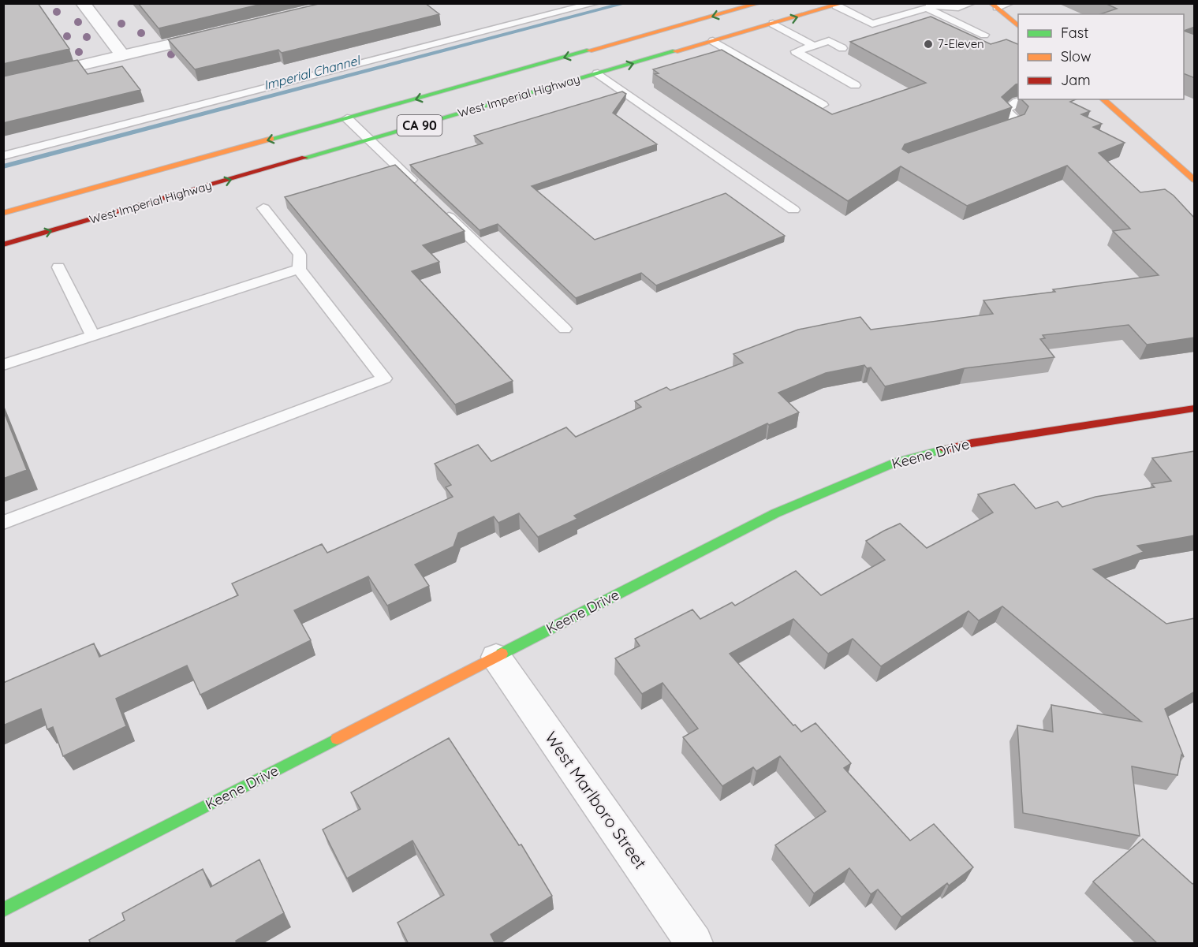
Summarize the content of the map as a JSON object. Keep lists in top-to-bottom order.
{
  "streets": {
    "main road": ["West Imperial Highway", "CA 90", "Keene Drive"],
    "street": ["West Marlboro Street"]
  },
  "crossings": [
    ["Keene Drive", "West Marlboro Street"]
  ],
  "water": ["Imperial Channel"],
  "places": ["7-Eleven"],
  "legend": ["Fast", "Slow", "Jam"]
}
